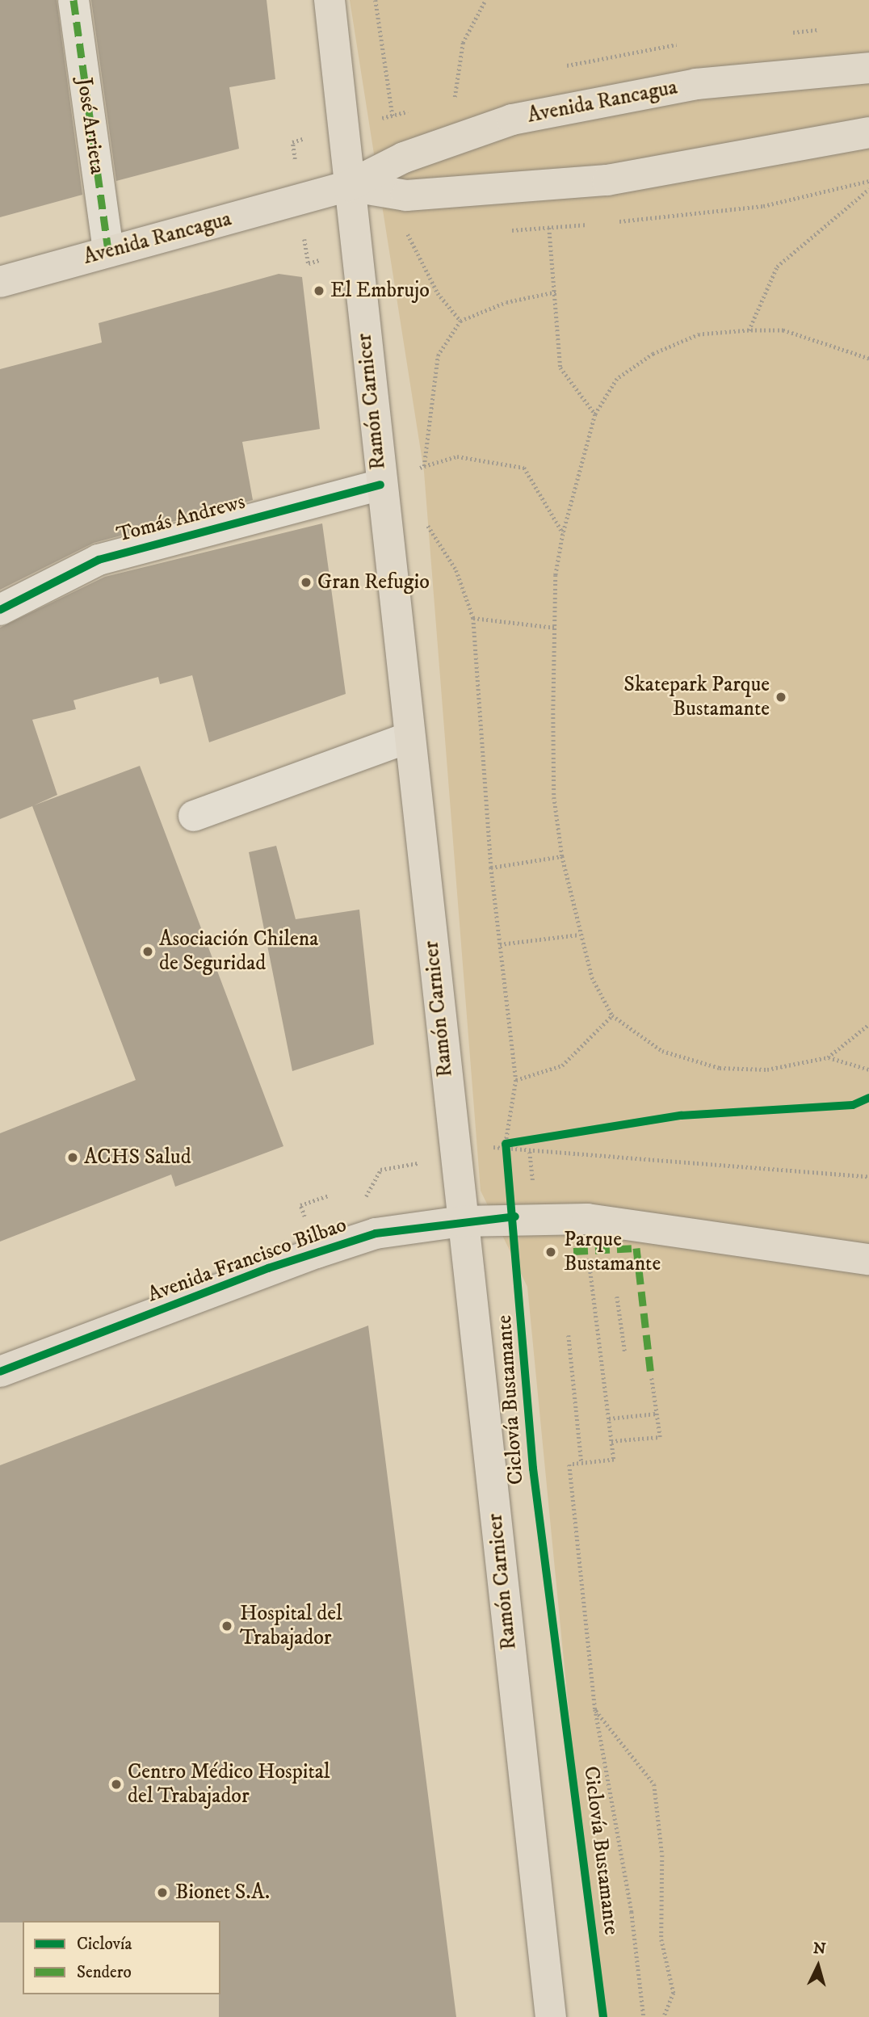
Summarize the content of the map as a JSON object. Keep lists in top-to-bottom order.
{
  "streets": {
    "main road": ["Avenida Rancagua", "Ramón Carnicer", "Avenida Francisco Bilbao"],
    "street": ["José Arrieta", "Tomás Andrews"],
    "cycle path": ["Ciclovía Bustamante"]
  },
  "crossings": [
    ["Avenida Rancagua", "José Arrieta"],
    ["Avenida Rancagua", "Ramón Carnicer"],
    ["Ramón Carnicer", "Tomás Andrews"],
    ["Ramón Carnicer", "Avenida Francisco Bilbao"]
  ],
  "places": [
    "El Embrujo",
    "Gran Refugio",
    "Skatepark Parque Bustamante",
    "Asociación Chilena de Seguridad",
    "ACHS Salud",
    "Parque Bustamante",
    "Hospital del Trabajador",
    "Centro Médico Hospital del Trabajador",
    "Bionet S.A."
  ],
  "legend": ["Ciclovía", "Sendero"],
  "north": "top"
}
